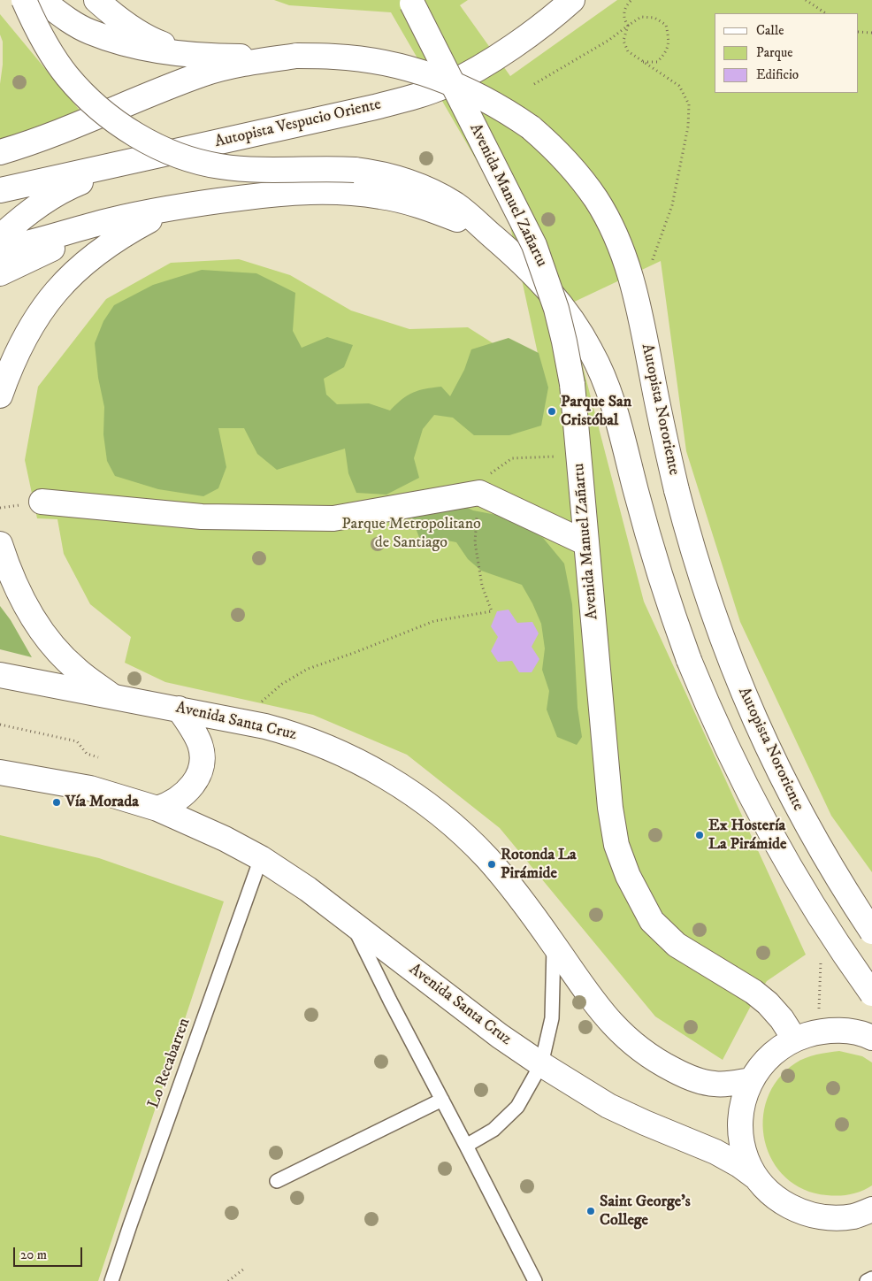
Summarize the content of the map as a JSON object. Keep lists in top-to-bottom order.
{
  "streets": {
    "main road": [
      "Autopista Vespucio Oriente",
      "Avenida Manuel Zañartu",
      "Autopista Nororiente",
      "Avenida Santa Cruz"
    ],
    "lane": ["Lo Recabarren"]
  },
  "crossings": [
    ["Avenida Santa Cruz", "Lo Recabarren"]
  ],
  "parks": ["Parque Metropolitano de Santiago"],
  "places": [
    "Parque San Cristóbal",
    "Vía Morada",
    "Ex Hostería La Pirámide",
    "Rotonda La Pirámide",
    "Saint George's College"
  ],
  "legend": ["Calle", "Parque", "Edificio"],
  "scale_bar": "20 m"
}
